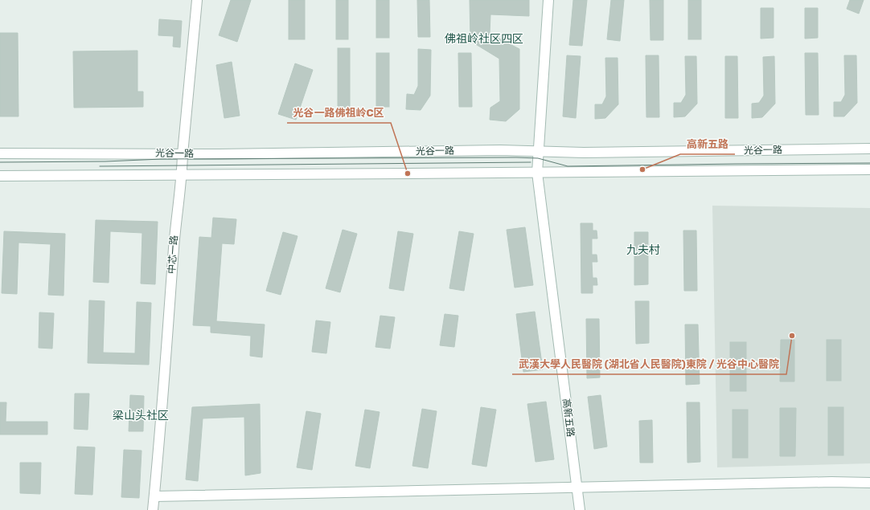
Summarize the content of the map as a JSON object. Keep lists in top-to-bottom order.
{
  "streets": {
    "main road": ["光谷一路", "中芯一路", "高新五路"]
  },
  "crossings": [
    ["光谷一路", "中芯一路"],
    ["光谷一路", "高新五路"]
  ],
  "districts": ["佛祖岭社区四区", "九夫村", "梁山头社区"],
  "places": ["高新五路", "光谷一路佛祖岭C区", "武漢大學人民醫院 (湖北省人民醫院)東院 / 光谷中心醫院"]
}
